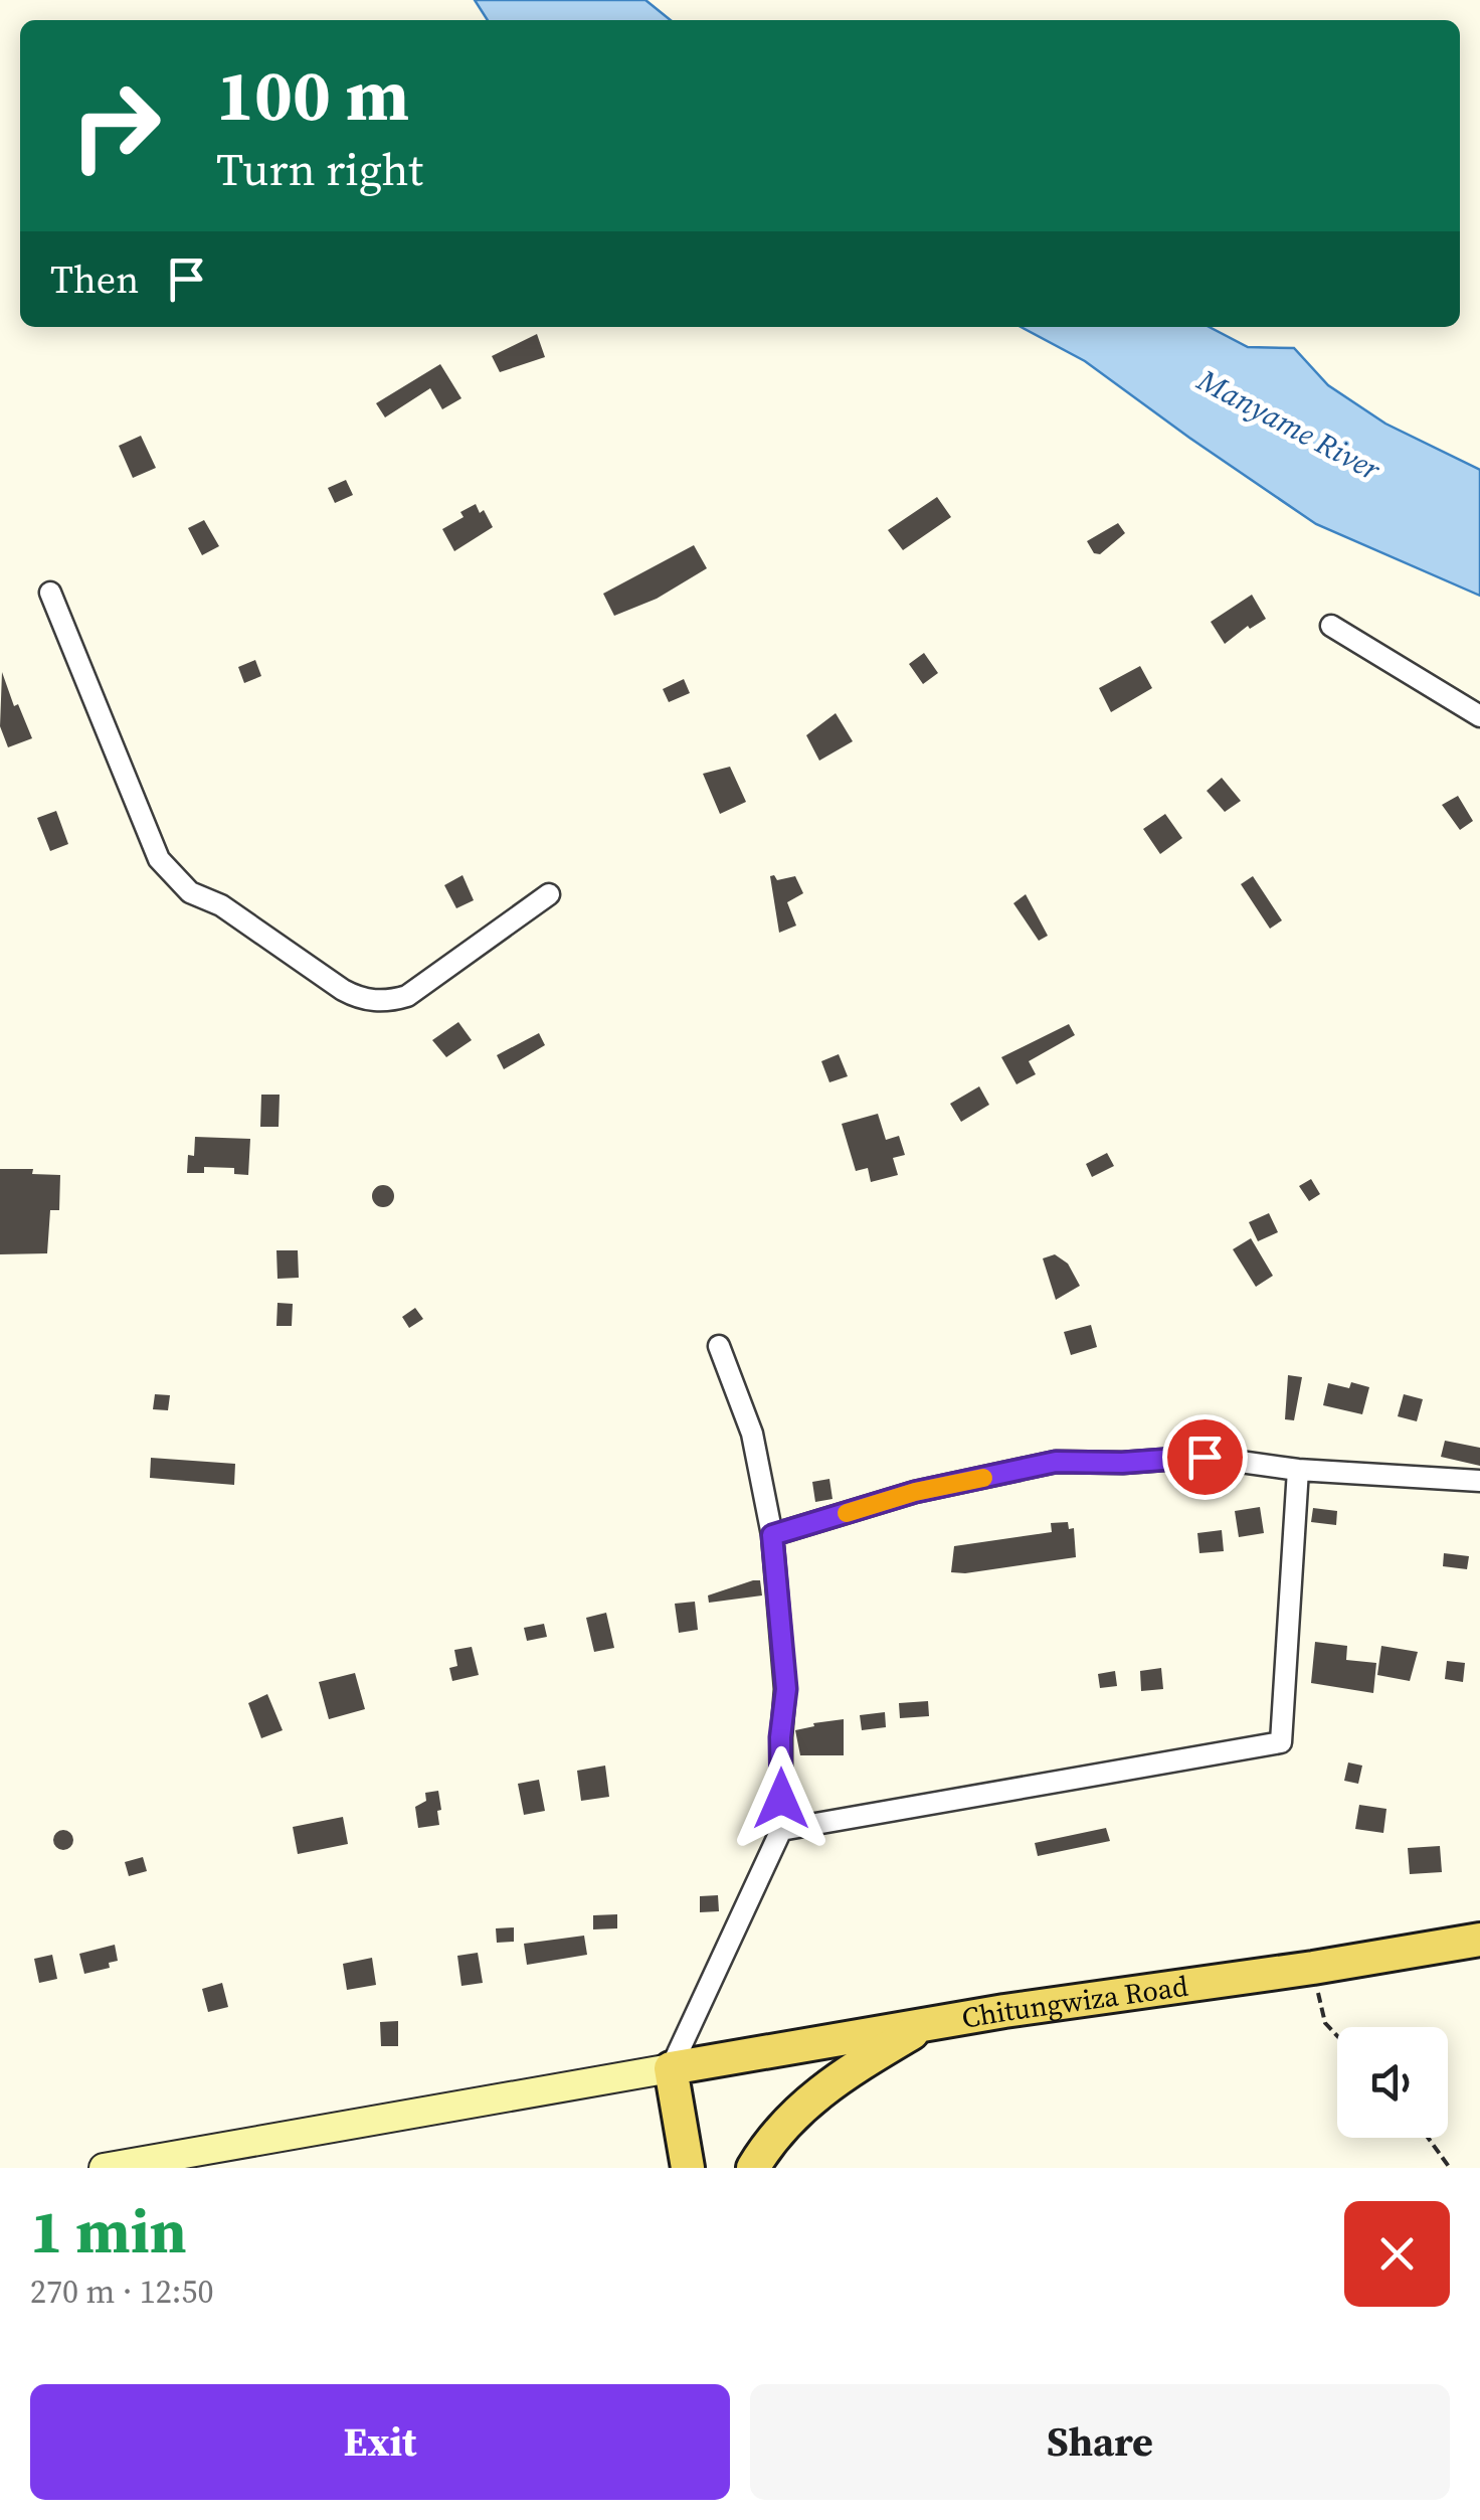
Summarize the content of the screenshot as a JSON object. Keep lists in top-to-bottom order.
{
  "streets": {
    "main road": ["Chitungwiza Road"]
  },
  "water": ["Manyame River"],
  "page": {
    "turn": ["100 m", "Turn right"],
    "then": "Then",
    "heading": ["1 min", "270 m · 12:50"],
    "buttons": ["Exit", "Share"]
  }
}
